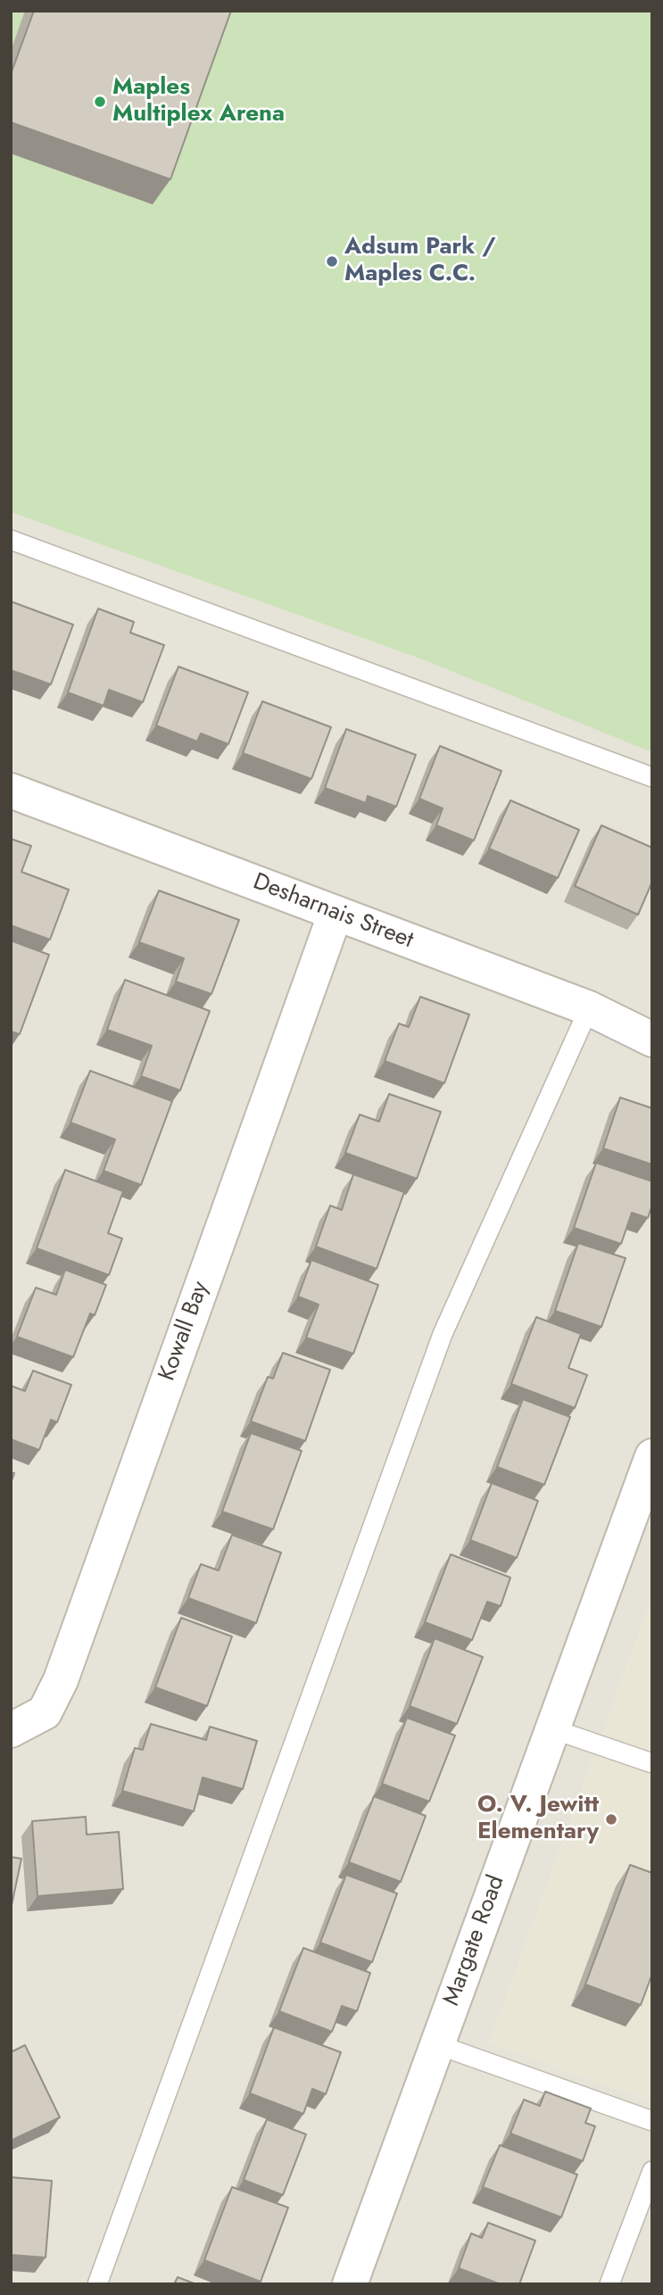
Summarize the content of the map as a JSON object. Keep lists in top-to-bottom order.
{
  "streets": {
    "street": ["Desharnais Street", "Kowall Bay", "Margate Road"]
  },
  "crossings": [
    ["Desharnais Street", "Kowall Bay"]
  ],
  "places": ["Maples Multiplex Arena", "Adsum Park / Maples C.C.", "O. V. Jewitt Elementary"]
}
